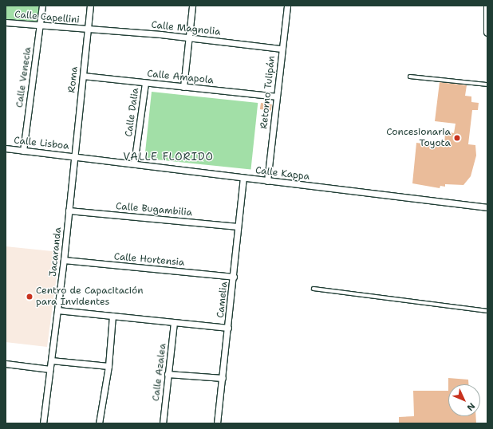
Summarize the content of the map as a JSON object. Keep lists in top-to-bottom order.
{
  "streets": {
    "street": [
      "Calle Capellini",
      "Calle Magnolia",
      "Calle Venecia",
      "Calle Amapola",
      "Roma",
      "Retorno Tulipán",
      "Calle Dalia",
      "Calle Lisboa",
      "Calle Kappa",
      "Calle Bugambilia",
      "Jacaranda",
      "Calle Hortensia",
      "Camelia",
      "Calle Azalea"
    ]
  },
  "crossings": [
    ["Calle Capellini", "Calle Magnolia"],
    ["Calle Capellini", "Calle Venecia"],
    ["Calle Capellini", "Roma"],
    ["Calle Magnolia", "Roma"],
    ["Calle Magnolia", "Retorno Tulipán"],
    ["Calle Venecia", "Calle Lisboa"],
    ["Calle Amapola", "Roma"],
    ["Calle Amapola", "Retorno Tulipán"],
    ["Calle Amapola", "Calle Dalia"],
    ["Roma", "Calle Lisboa"],
    ["Roma", "Calle Kappa"],
    ["Roma", "Jacaranda"],
    ["Retorno Tulipán", "Calle Kappa"],
    ["Calle Dalia", "Calle Kappa"],
    ["Calle Lisboa", "Calle Kappa"],
    ["Calle Lisboa", "Jacaranda"],
    ["Calle Kappa", "Jacaranda"],
    ["Calle Kappa", "Camelia"],
    ["Calle Bugambilia", "Jacaranda"],
    ["Calle Bugambilia", "Camelia"],
    ["Jacaranda", "Calle Hortensia"],
    ["Calle Hortensia", "Camelia"]
  ],
  "districts": ["VALLE FLORIDO"],
  "places": ["Concesionaria Toyota", "Centro de Capacitación para Invidentes"],
  "north": "bottom right"
}
